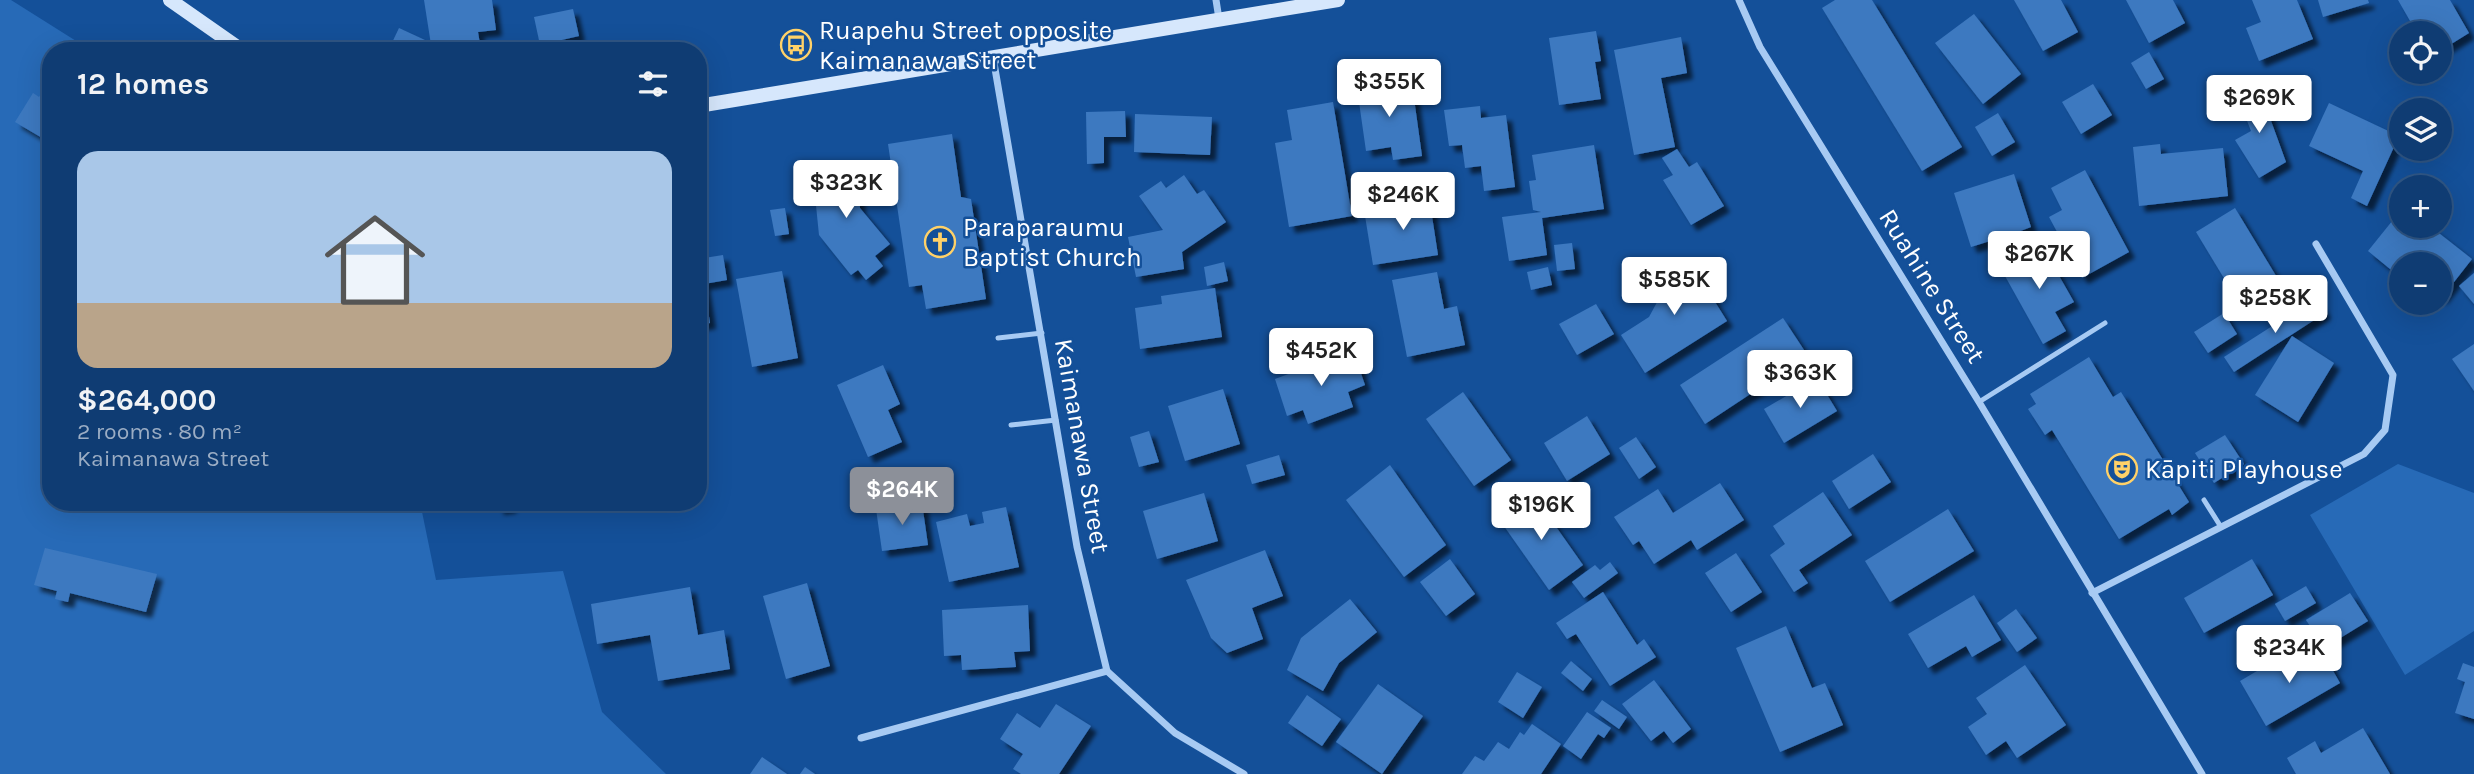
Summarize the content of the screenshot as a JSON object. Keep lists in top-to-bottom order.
{
  "streets": {
    "street": ["Ruahine Street", "Kaimanawa Street"]
  },
  "places": {
    "bus stop": ["Ruapehu Street opposite Kaimanawa Street"],
    "church": ["Paraparaumu Baptist Church"],
    "theatre": ["Kāpiti Playhouse"]
  },
  "page": {
    "map_buttons": ["+", "−"],
    "heading": "12 homes",
    "price": [
      "$355K",
      "$269K",
      "$323K",
      "$246K",
      "$267K",
      "$585K",
      "$258K",
      "$452K",
      "$363K",
      "$264K",
      "$196K",
      "$234K"
    ],
    "list": [
      {
        "name": "$264,000",
        "note": "2 rooms · 80 m² · Kaimanawa Street"
      }
    ]
  }
}
